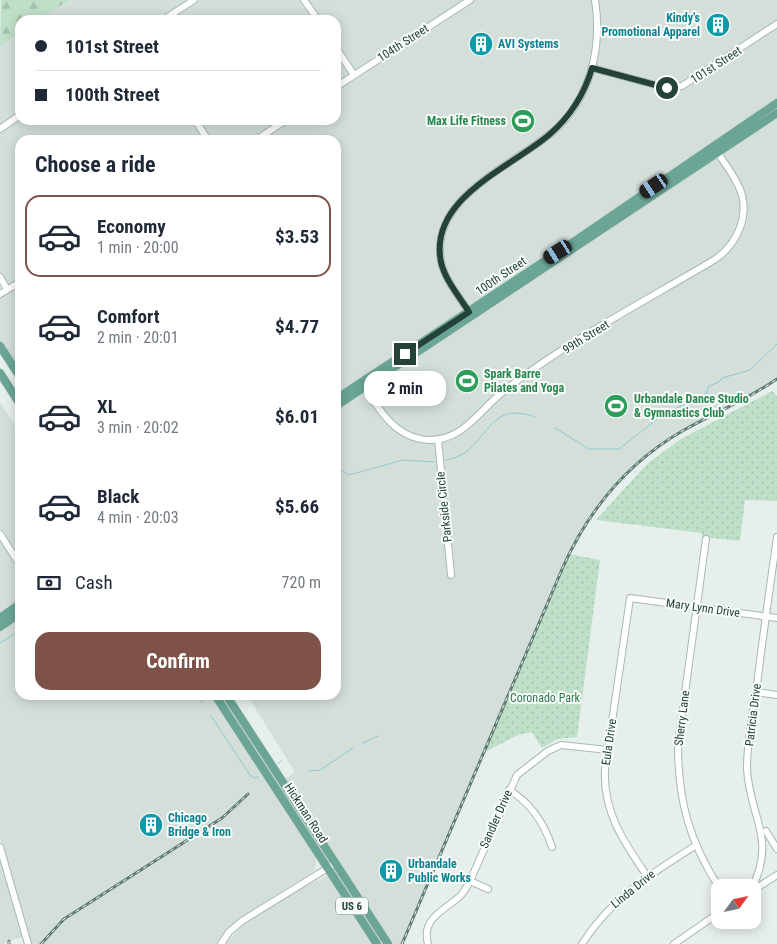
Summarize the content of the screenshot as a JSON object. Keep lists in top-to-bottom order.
{
  "streets": {
    "main road": ["100th Street", "Hickman Road", "US 6"],
    "street": [
      "104th Street",
      "101st Street",
      "99th Street",
      "Parkside Circle",
      "Mary Lynn Drive",
      "Patricia Drive",
      "Sherry Lane",
      "Eula Drive",
      "Sandler Drive",
      "Linda Drive"
    ]
  },
  "crossings": [
    ["100th Street", "99th Street"],
    ["99th Street", "Parkside Circle"],
    ["Mary Lynn Drive", "Patricia Drive"],
    ["Mary Lynn Drive", "Sherry Lane"],
    ["Mary Lynn Drive", "Eula Drive"],
    ["Sherry Lane", "Linda Drive"],
    ["Eula Drive", "Sandler Drive"],
    ["Eula Drive", "Linda Drive"]
  ],
  "parks": ["Coronado Park"],
  "places": {
    "building": [
      "Kindy's Promotional Apparel",
      "AVI Systems",
      "Chicago Bridge & Iron",
      "Urbandale Public Works"
    ],
    "sports": ["Max Life Fitness", "Spark Barre Pilates and Yoga", "Urbandale Dance Studio & Gymnastics Club"]
  },
  "north": "top right",
  "page": {
    "banner": ["101st Street", "100th Street"],
    "heading": "Choose a ride",
    "list": [
      {
        "name": "Economy",
        "note": "1 min · 20:00",
        "value": "$3.53"
      },
      {
        "name": "Comfort",
        "note": "2 min · 20:01",
        "value": "$4.77"
      },
      {
        "name": "XL",
        "note": "3 min · 20:02",
        "value": "$6.01"
      },
      {
        "name": "Black",
        "note": "4 min · 20:03",
        "value": "$5.66"
      }
    ],
    "bubble": "2 min",
    "pay": ["Cash", "720 m"],
    "buttons": "Confirm"
  }
}
